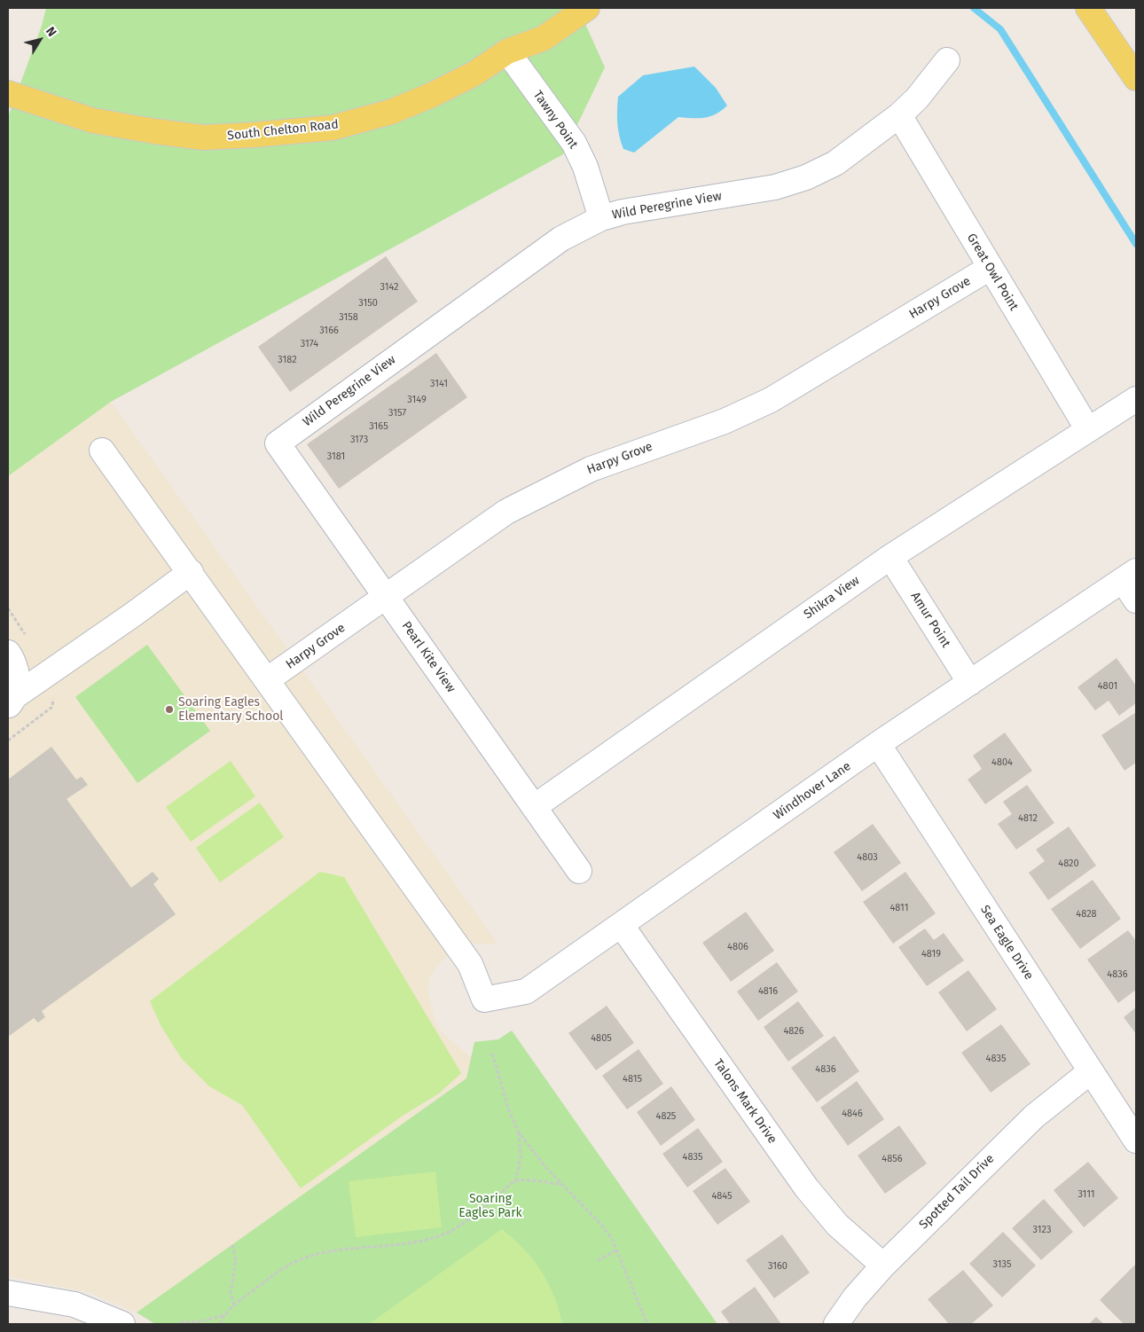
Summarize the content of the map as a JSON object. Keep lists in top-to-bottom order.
{
  "streets": {
    "main road": ["South Chelton Road"],
    "street": [
      "Tawny Point",
      "Wild Peregrine View",
      "Great Owl Point",
      "Harpy Grove",
      "Shikra View",
      "Amur Point",
      "Pearl Kite View",
      "Windhover Lane",
      "Sea Eagle Drive",
      "Talons Mark Drive",
      "Spotted Tail Drive"
    ]
  },
  "crossings": [
    ["Tawny Point", "South Chelton Road"],
    ["Tawny Point", "Wild Peregrine View"],
    ["Wild Peregrine View", "Great Owl Point"],
    ["Wild Peregrine View", "Pearl Kite View"],
    ["Great Owl Point", "Harpy Grove"],
    ["Great Owl Point", "Shikra View"],
    ["Harpy Grove", "Pearl Kite View"],
    ["Harpy Grove", "Windhover Lane"],
    ["Shikra View", "Amur Point"],
    ["Shikra View", "Pearl Kite View"],
    ["Amur Point", "Windhover Lane"],
    ["Windhover Lane", "Sea Eagle Drive"],
    ["Windhover Lane", "Talons Mark Drive"],
    ["Sea Eagle Drive", "Spotted Tail Drive"],
    ["Talons Mark Drive", "Spotted Tail Drive"]
  ],
  "parks": ["Soaring Eagles Park"],
  "places": ["Soaring Eagles Elementary School"],
  "house_numbers": [
    "3142",
    "3150",
    "3158",
    "3166",
    "3174",
    "3182",
    "3141",
    "3149",
    "3157",
    "3165",
    "3173",
    "3181",
    "4801",
    "4804",
    "4812",
    "4803",
    "4820",
    "4811",
    "4828",
    "4806",
    "4819",
    "4836",
    "4816",
    "4826",
    "4805",
    "4835",
    "4836",
    "4815",
    "4846",
    "4825",
    "4835",
    "4856",
    "3111",
    "4845",
    "3123",
    "3135",
    "3160"
  ],
  "north": "top right"
}
